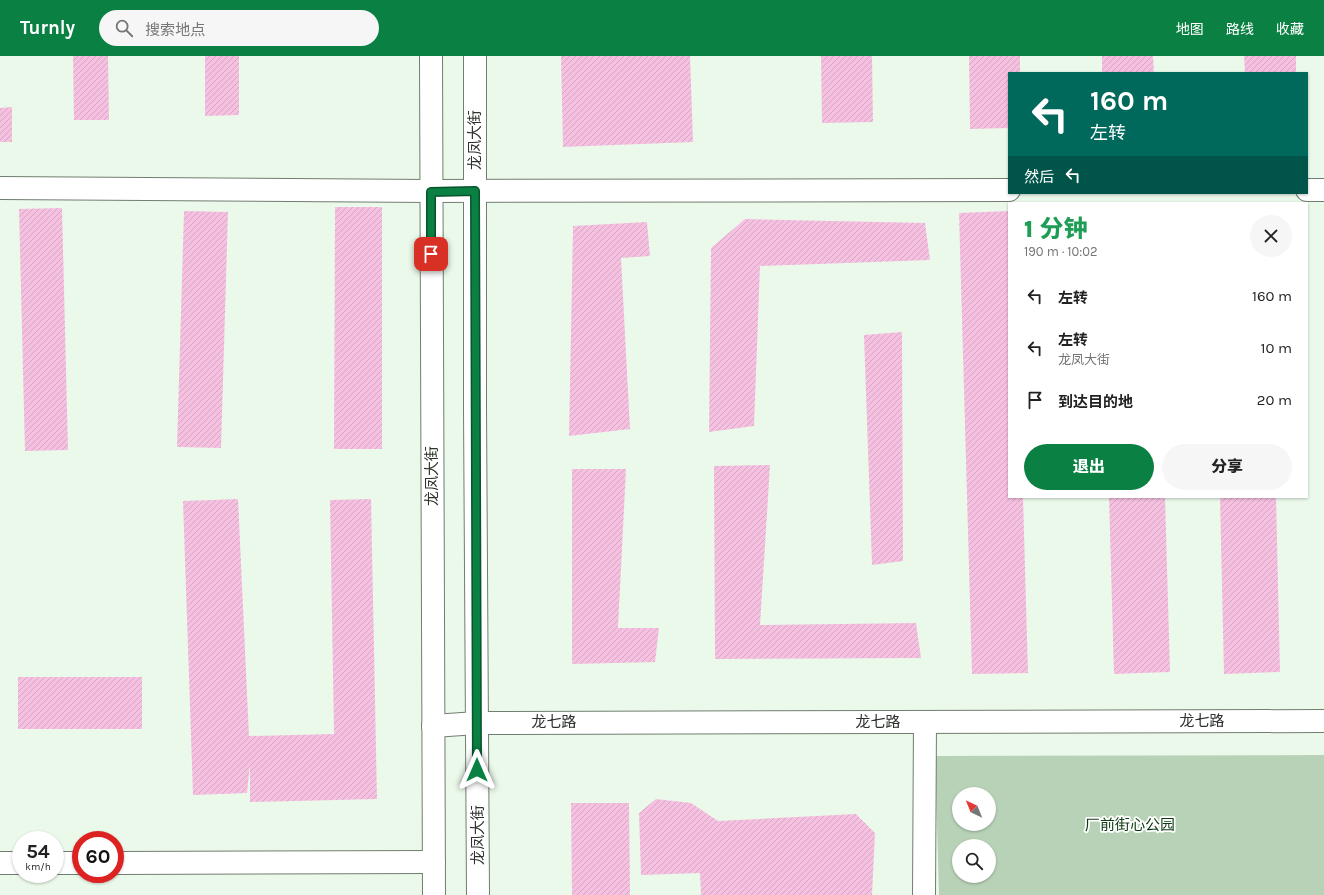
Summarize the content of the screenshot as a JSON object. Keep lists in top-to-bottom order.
{
  "streets": {
    "street": ["龙凤大街", "龙七路"]
  },
  "crossings": [
    ["龙凤大街", "龙七路"]
  ],
  "parks": ["厂前街心公园"],
  "north": "top left",
  "page": {
    "header": "Turnly",
    "search": "搜索地点",
    "nav": ["地图", "路线", "收藏"],
    "turn": ["160 m", "左转"],
    "then": "然后",
    "heading": ["1 分钟", "190 m · 10:02"],
    "list": [
      {
        "name": "左转",
        "value": "160 m"
      },
      {
        "name": "左转",
        "note": "龙凤大街",
        "value": "10 m"
      },
      {
        "name": "到达目的地",
        "value": "20 m"
      }
    ],
    "buttons": ["退出", "分享"],
    "speed": "54 km/h",
    "limit": "60"
  }
}
